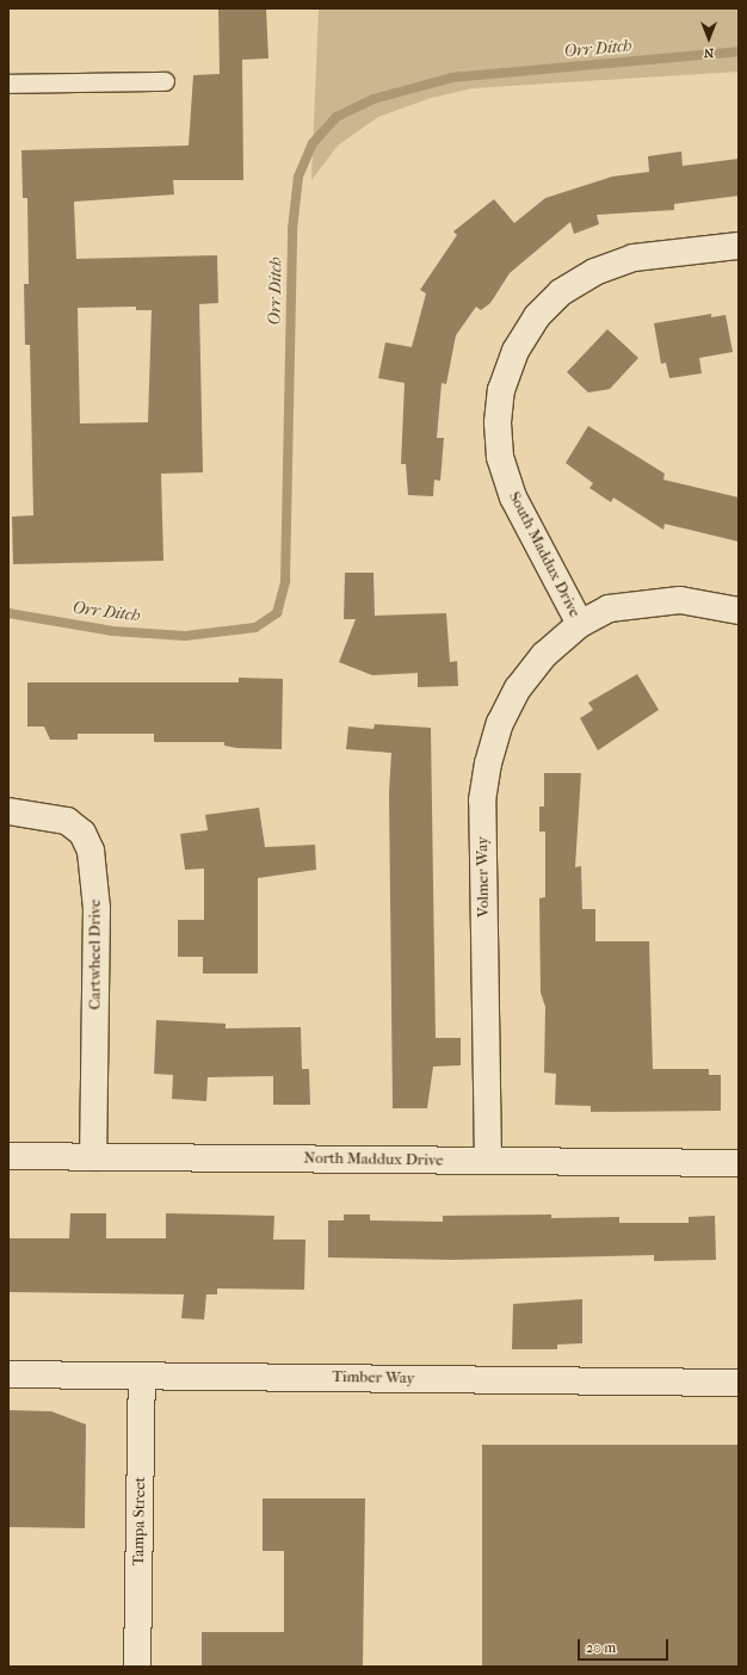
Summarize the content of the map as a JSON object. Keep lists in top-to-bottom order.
{
  "streets": {
    "street": [
      "South Maddux Drive",
      "Volmer Way",
      "Cartwheel Drive",
      "North Maddux Drive",
      "Timber Way",
      "Tampa Street"
    ]
  },
  "crossings": [
    ["South Maddux Drive", "Volmer Way"],
    ["Volmer Way", "North Maddux Drive"],
    ["Cartwheel Drive", "North Maddux Drive"],
    ["Timber Way", "Tampa Street"]
  ],
  "water": ["Orr Ditch"],
  "scale_bar": "20 m",
  "north": "bottom"
}
